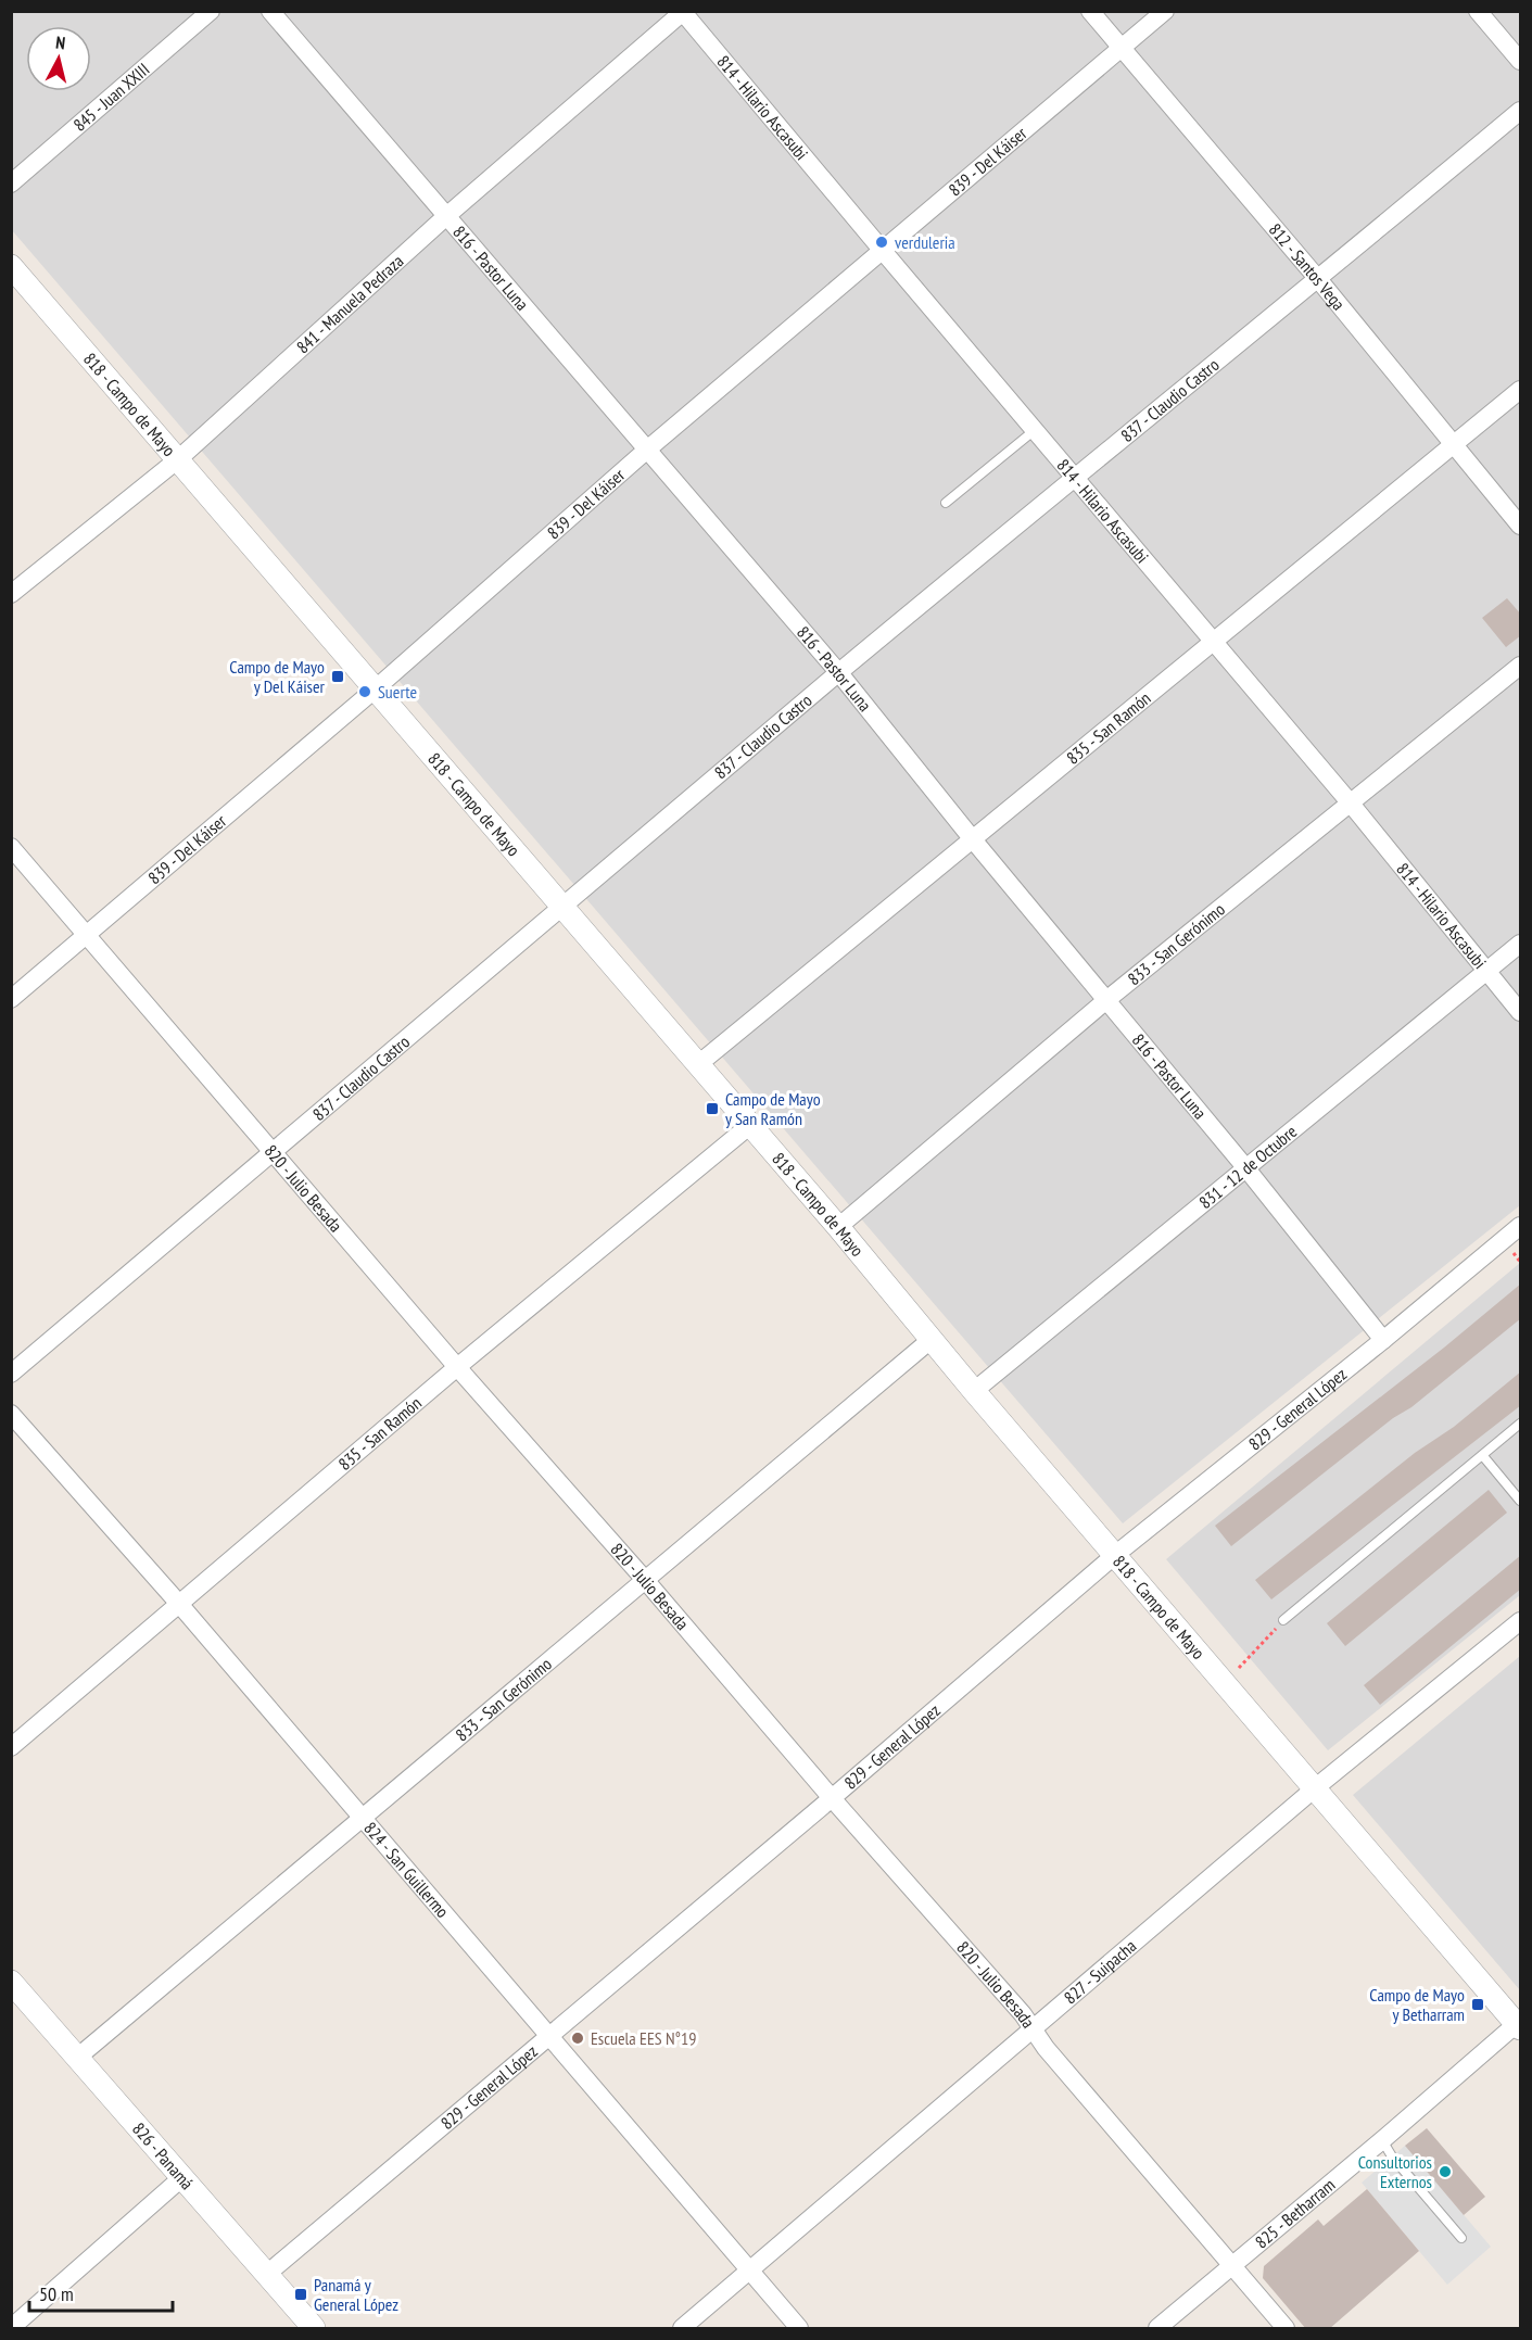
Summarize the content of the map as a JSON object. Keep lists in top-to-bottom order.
{
  "streets": {
    "street": [
      "845 - Juan XXIII",
      "814 - Hilario Ascasubi",
      "839 - Del Káiser",
      "812 - Santos Vega",
      "816 - Pastor Luna",
      "841 - Manuela Pedraza",
      "837 - Claudio Castro",
      "818 - Campo de Mayo",
      "835 - San Ramón",
      "833 - San Gerónimo",
      "831 - 12 de Octubre",
      "820 - Julio Besada",
      "829 - General López",
      "824 - San Guillermo",
      "827 - Suipacha",
      "826 - Panamá",
      "825 - Betharram"
    ]
  },
  "crossings": [
    ["814 - Hilario Ascasubi", "839 - Del Káiser"],
    ["814 - Hilario Ascasubi", "841 - Manuela Pedraza"],
    ["814 - Hilario Ascasubi", "837 - Claudio Castro"],
    ["814 - Hilario Ascasubi", "835 - San Ramón"],
    ["814 - Hilario Ascasubi", "833 - San Gerónimo"],
    ["814 - Hilario Ascasubi", "831 - 12 de Octubre"],
    ["839 - Del Káiser", "812 - Santos Vega"],
    ["839 - Del Káiser", "816 - Pastor Luna"],
    ["839 - Del Káiser", "818 - Campo de Mayo"],
    ["839 - Del Káiser", "820 - Julio Besada"],
    ["812 - Santos Vega", "837 - Claudio Castro"],
    ["812 - Santos Vega", "835 - San Ramón"],
    ["816 - Pastor Luna", "841 - Manuela Pedraza"],
    ["816 - Pastor Luna", "837 - Claudio Castro"],
    ["816 - Pastor Luna", "835 - San Ramón"],
    ["816 - Pastor Luna", "833 - San Gerónimo"],
    ["816 - Pastor Luna", "831 - 12 de Octubre"],
    ["816 - Pastor Luna", "829 - General López"],
    ["841 - Manuela Pedraza", "818 - Campo de Mayo"],
    ["837 - Claudio Castro", "818 - Campo de Mayo"],
    ["837 - Claudio Castro", "820 - Julio Besada"],
    ["818 - Campo de Mayo", "835 - San Ramón"],
    ["818 - Campo de Mayo", "833 - San Gerónimo"],
    ["818 - Campo de Mayo", "831 - 12 de Octubre"],
    ["818 - Campo de Mayo", "829 - General López"],
    ["818 - Campo de Mayo", "827 - Suipacha"],
    ["818 - Campo de Mayo", "825 - Betharram"],
    ["835 - San Ramón", "820 - Julio Besada"],
    ["835 - San Ramón", "824 - San Guillermo"],
    ["833 - San Gerónimo", "820 - Julio Besada"],
    ["833 - San Gerónimo", "824 - San Guillermo"],
    ["833 - San Gerónimo", "826 - Panamá"],
    ["820 - Julio Besada", "829 - General López"],
    ["820 - Julio Besada", "827 - Suipacha"],
    ["820 - Julio Besada", "825 - Betharram"],
    ["829 - General López", "824 - San Guillermo"],
    ["829 - General López", "826 - Panamá"],
    ["824 - San Guillermo", "827 - Suipacha"]
  ],
  "places": {
    "other": [
      "verduleria",
      "Suerte",
      "Escuela EES N°19",
      "Consultorios Externos"
    ],
    "transit": [
      "Campo de Mayo y Del Káiser",
      "Campo de Mayo y San Ramón",
      "Campo de Mayo y Betharram",
      "Panamá y General López"
    ]
  },
  "scale_bar": "50 m",
  "north": "top"
}
